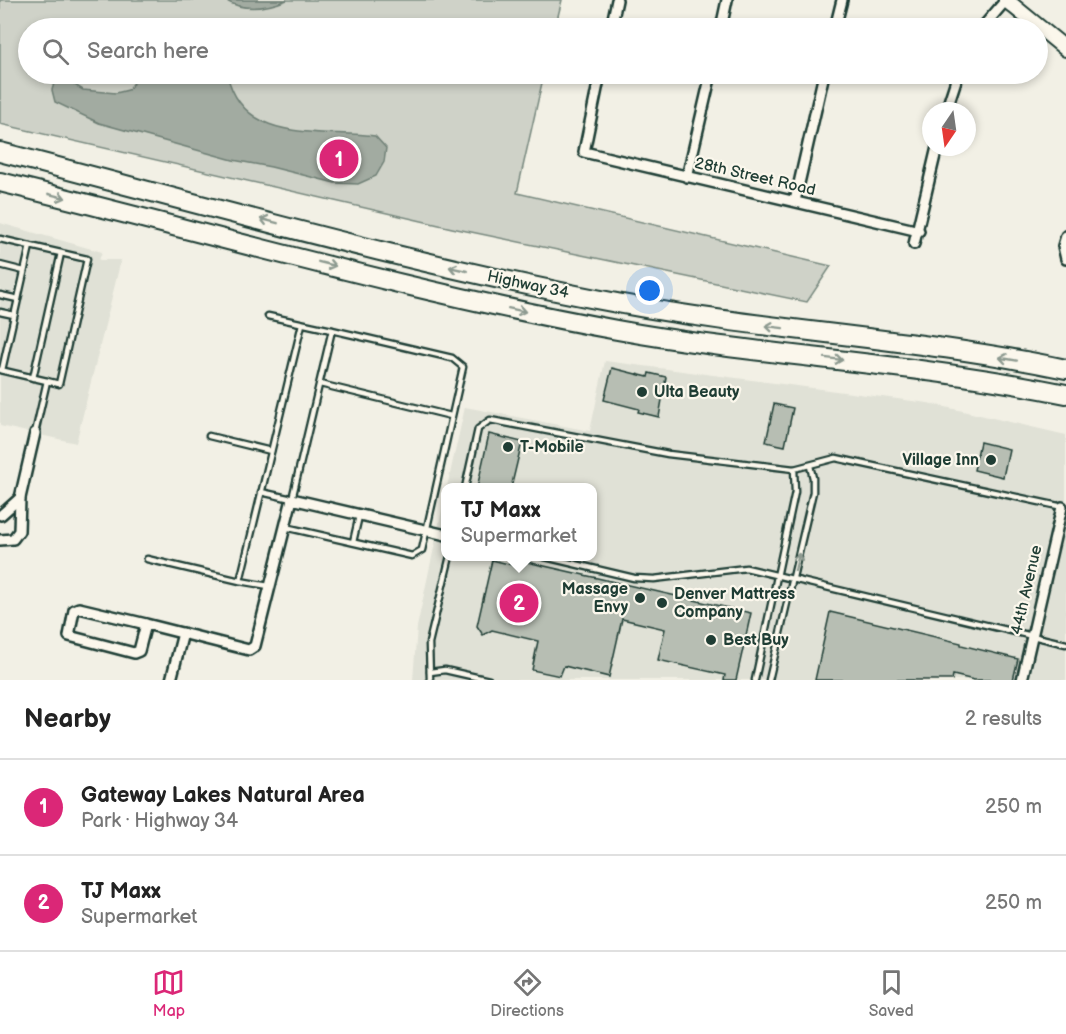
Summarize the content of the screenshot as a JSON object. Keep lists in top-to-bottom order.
{
  "streets": {
    "highway": ["Highway 34"],
    "street": ["28th Street Road", "44th Avenue"]
  },
  "places": [
    "Ulta Beauty",
    "T-Mobile",
    "Village Inn",
    "Massage Envy",
    "Denver Mattress Company",
    "Best Buy"
  ],
  "north": "bottom",
  "page": {
    "search": "Search here",
    "pins": ["1", "2"],
    "popup": ["TJ Maxx", "Supermarket"],
    "heading": ["Nearby", "2 results"],
    "list": [
      {
        "mark": "1",
        "name": "Gateway Lakes Natural Area",
        "note": "Park · Highway 34",
        "value": "250 m"
      },
      {
        "mark": "2",
        "name": "TJ Maxx",
        "note": "Supermarket",
        "value": "250 m"
      }
    ],
    "nav": ["Map", "Directions", "Saved"]
  }
}
